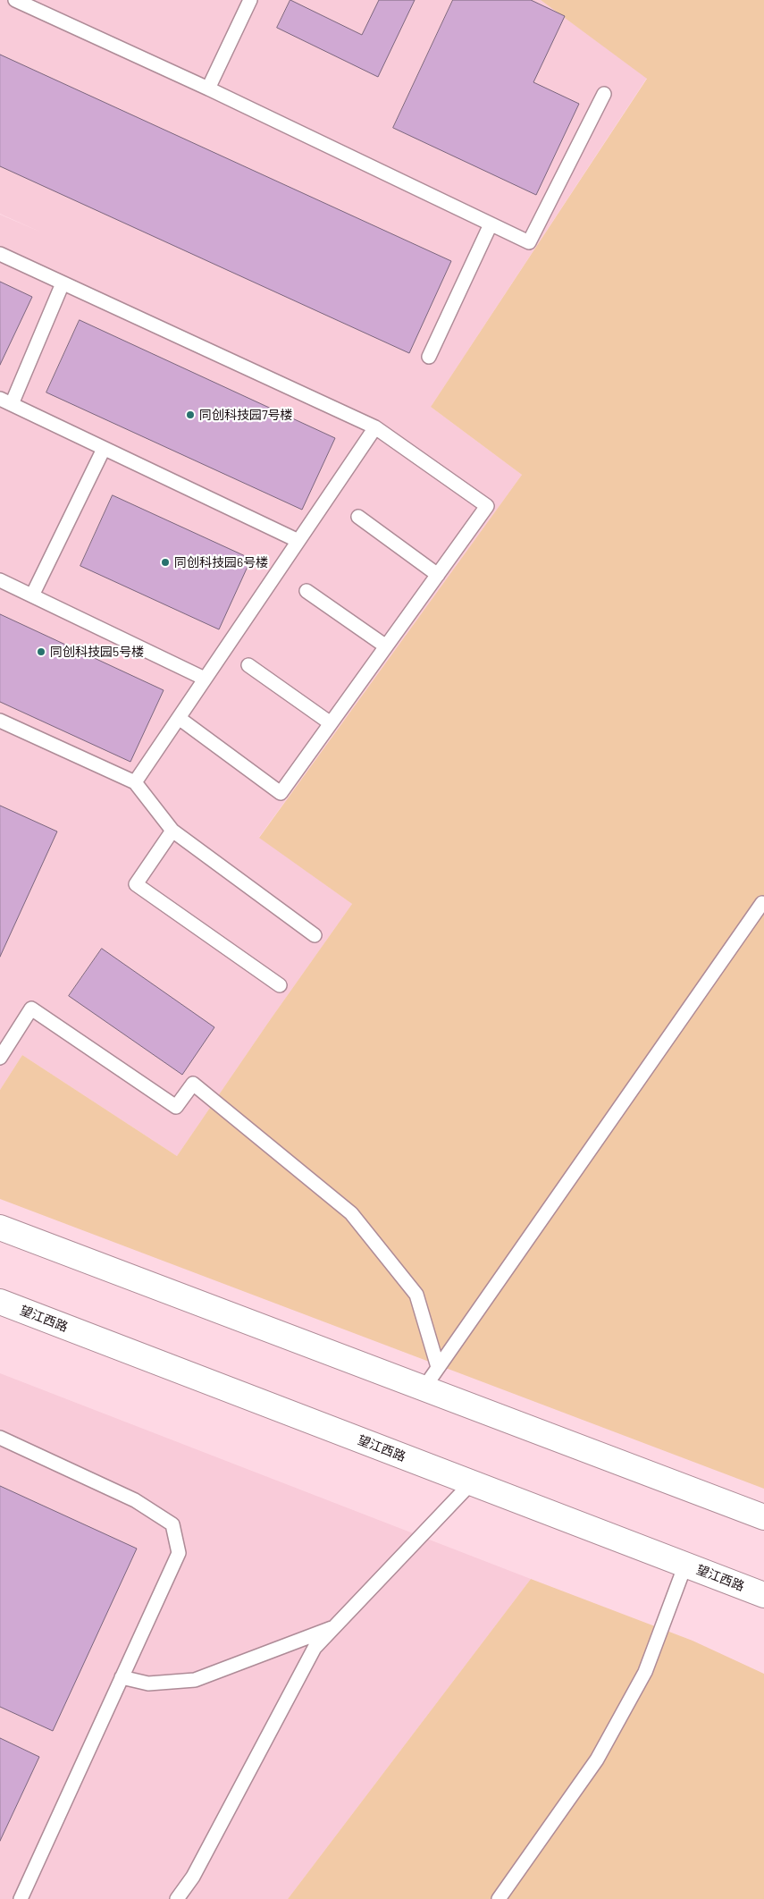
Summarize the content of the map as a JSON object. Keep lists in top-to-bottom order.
{
  "streets": {
    "main road": ["望江西路"]
  },
  "places": ["同创科技园7号楼", "同创科技园6号楼", "同创科技园5号楼"]
}
